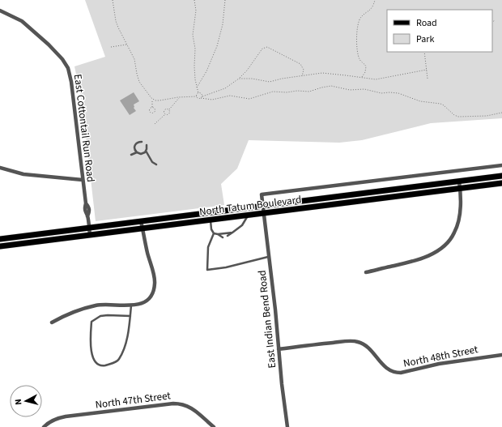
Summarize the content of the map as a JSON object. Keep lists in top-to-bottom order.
{
  "streets": {
    "main road": ["North Tatum Boulevard"],
    "street": [
      "East Cottontail Run Road",
      "East Indian Bend Road",
      "North 48th Street",
      "North 47th Street"
    ]
  },
  "crossings": [
    ["East Cottontail Run Road", "North Tatum Boulevard"],
    ["North Tatum Boulevard", "East Indian Bend Road"],
    ["East Indian Bend Road", "North 48th Street"]
  ],
  "legend": ["Road", "Park"],
  "north": "left"
}
